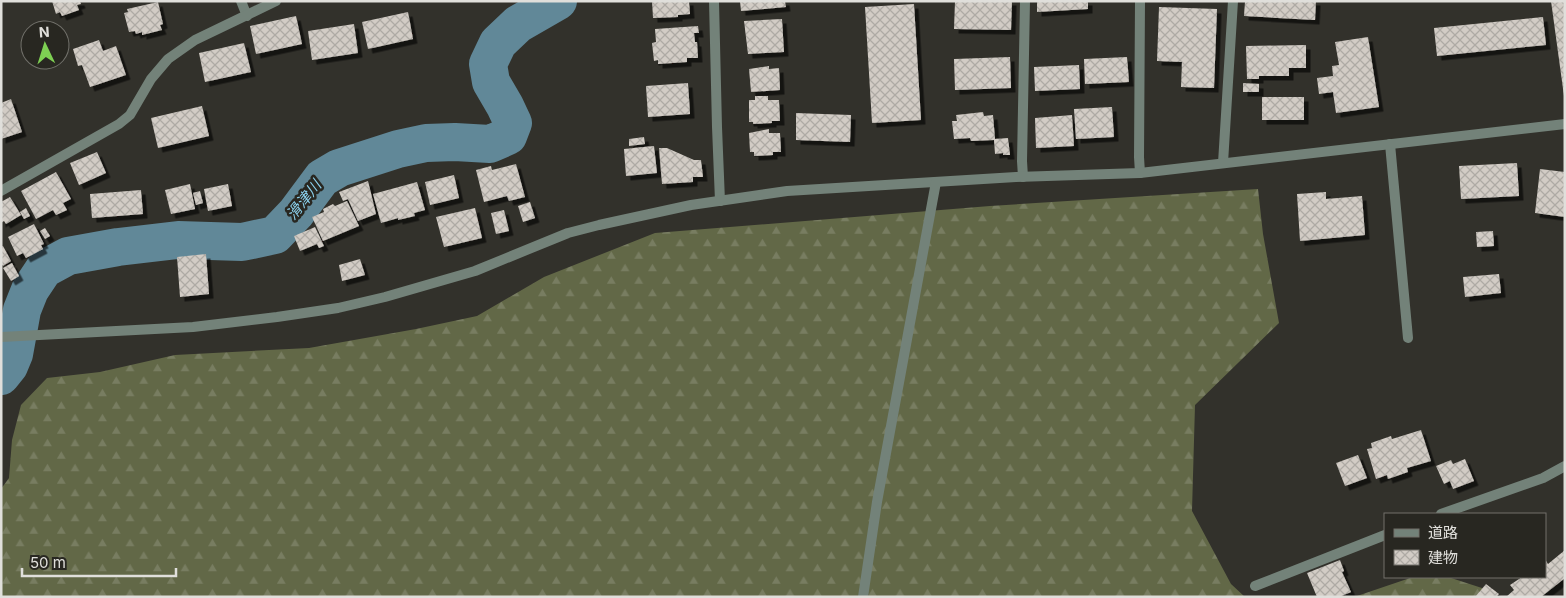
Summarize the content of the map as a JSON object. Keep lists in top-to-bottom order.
{
  "water": ["滑津川"],
  "legend": ["道路", "建物"],
  "scale_bar": "50 m",
  "north": "top"
}
